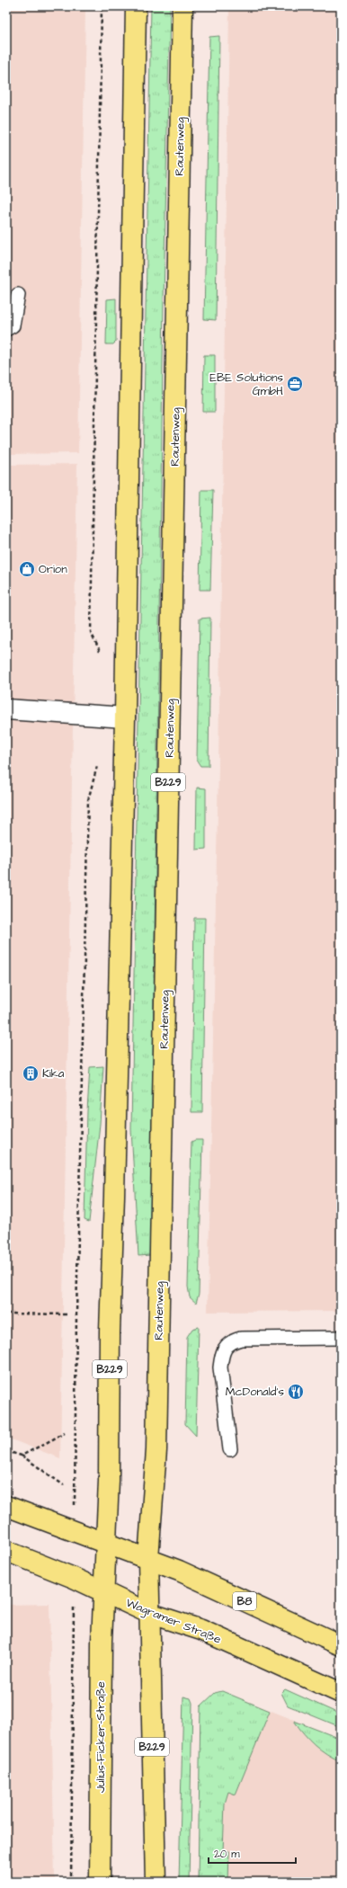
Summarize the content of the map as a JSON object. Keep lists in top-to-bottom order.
{
  "streets": {
    "main road": [
      "Rautenweg",
      "B229",
      "B8",
      "Wagramer Straße",
      "Julius-Ficker-Straße"
    ]
  },
  "crossings": [
    ["Rautenweg", "B229"],
    ["Rautenweg", "B8"],
    ["B229", "B8"],
    ["B229", "Wagramer Straße"],
    ["B229", "Julius-Ficker-Straße"],
    ["Wagramer Straße", "Julius-Ficker-Straße"]
  ],
  "places": {
    "office": ["EBE Solutions GmbH"],
    "shop": ["Orion"],
    "building": ["Kika"],
    "restaurant": ["McDonald's"]
  },
  "scale_bar": "20 m"
}
